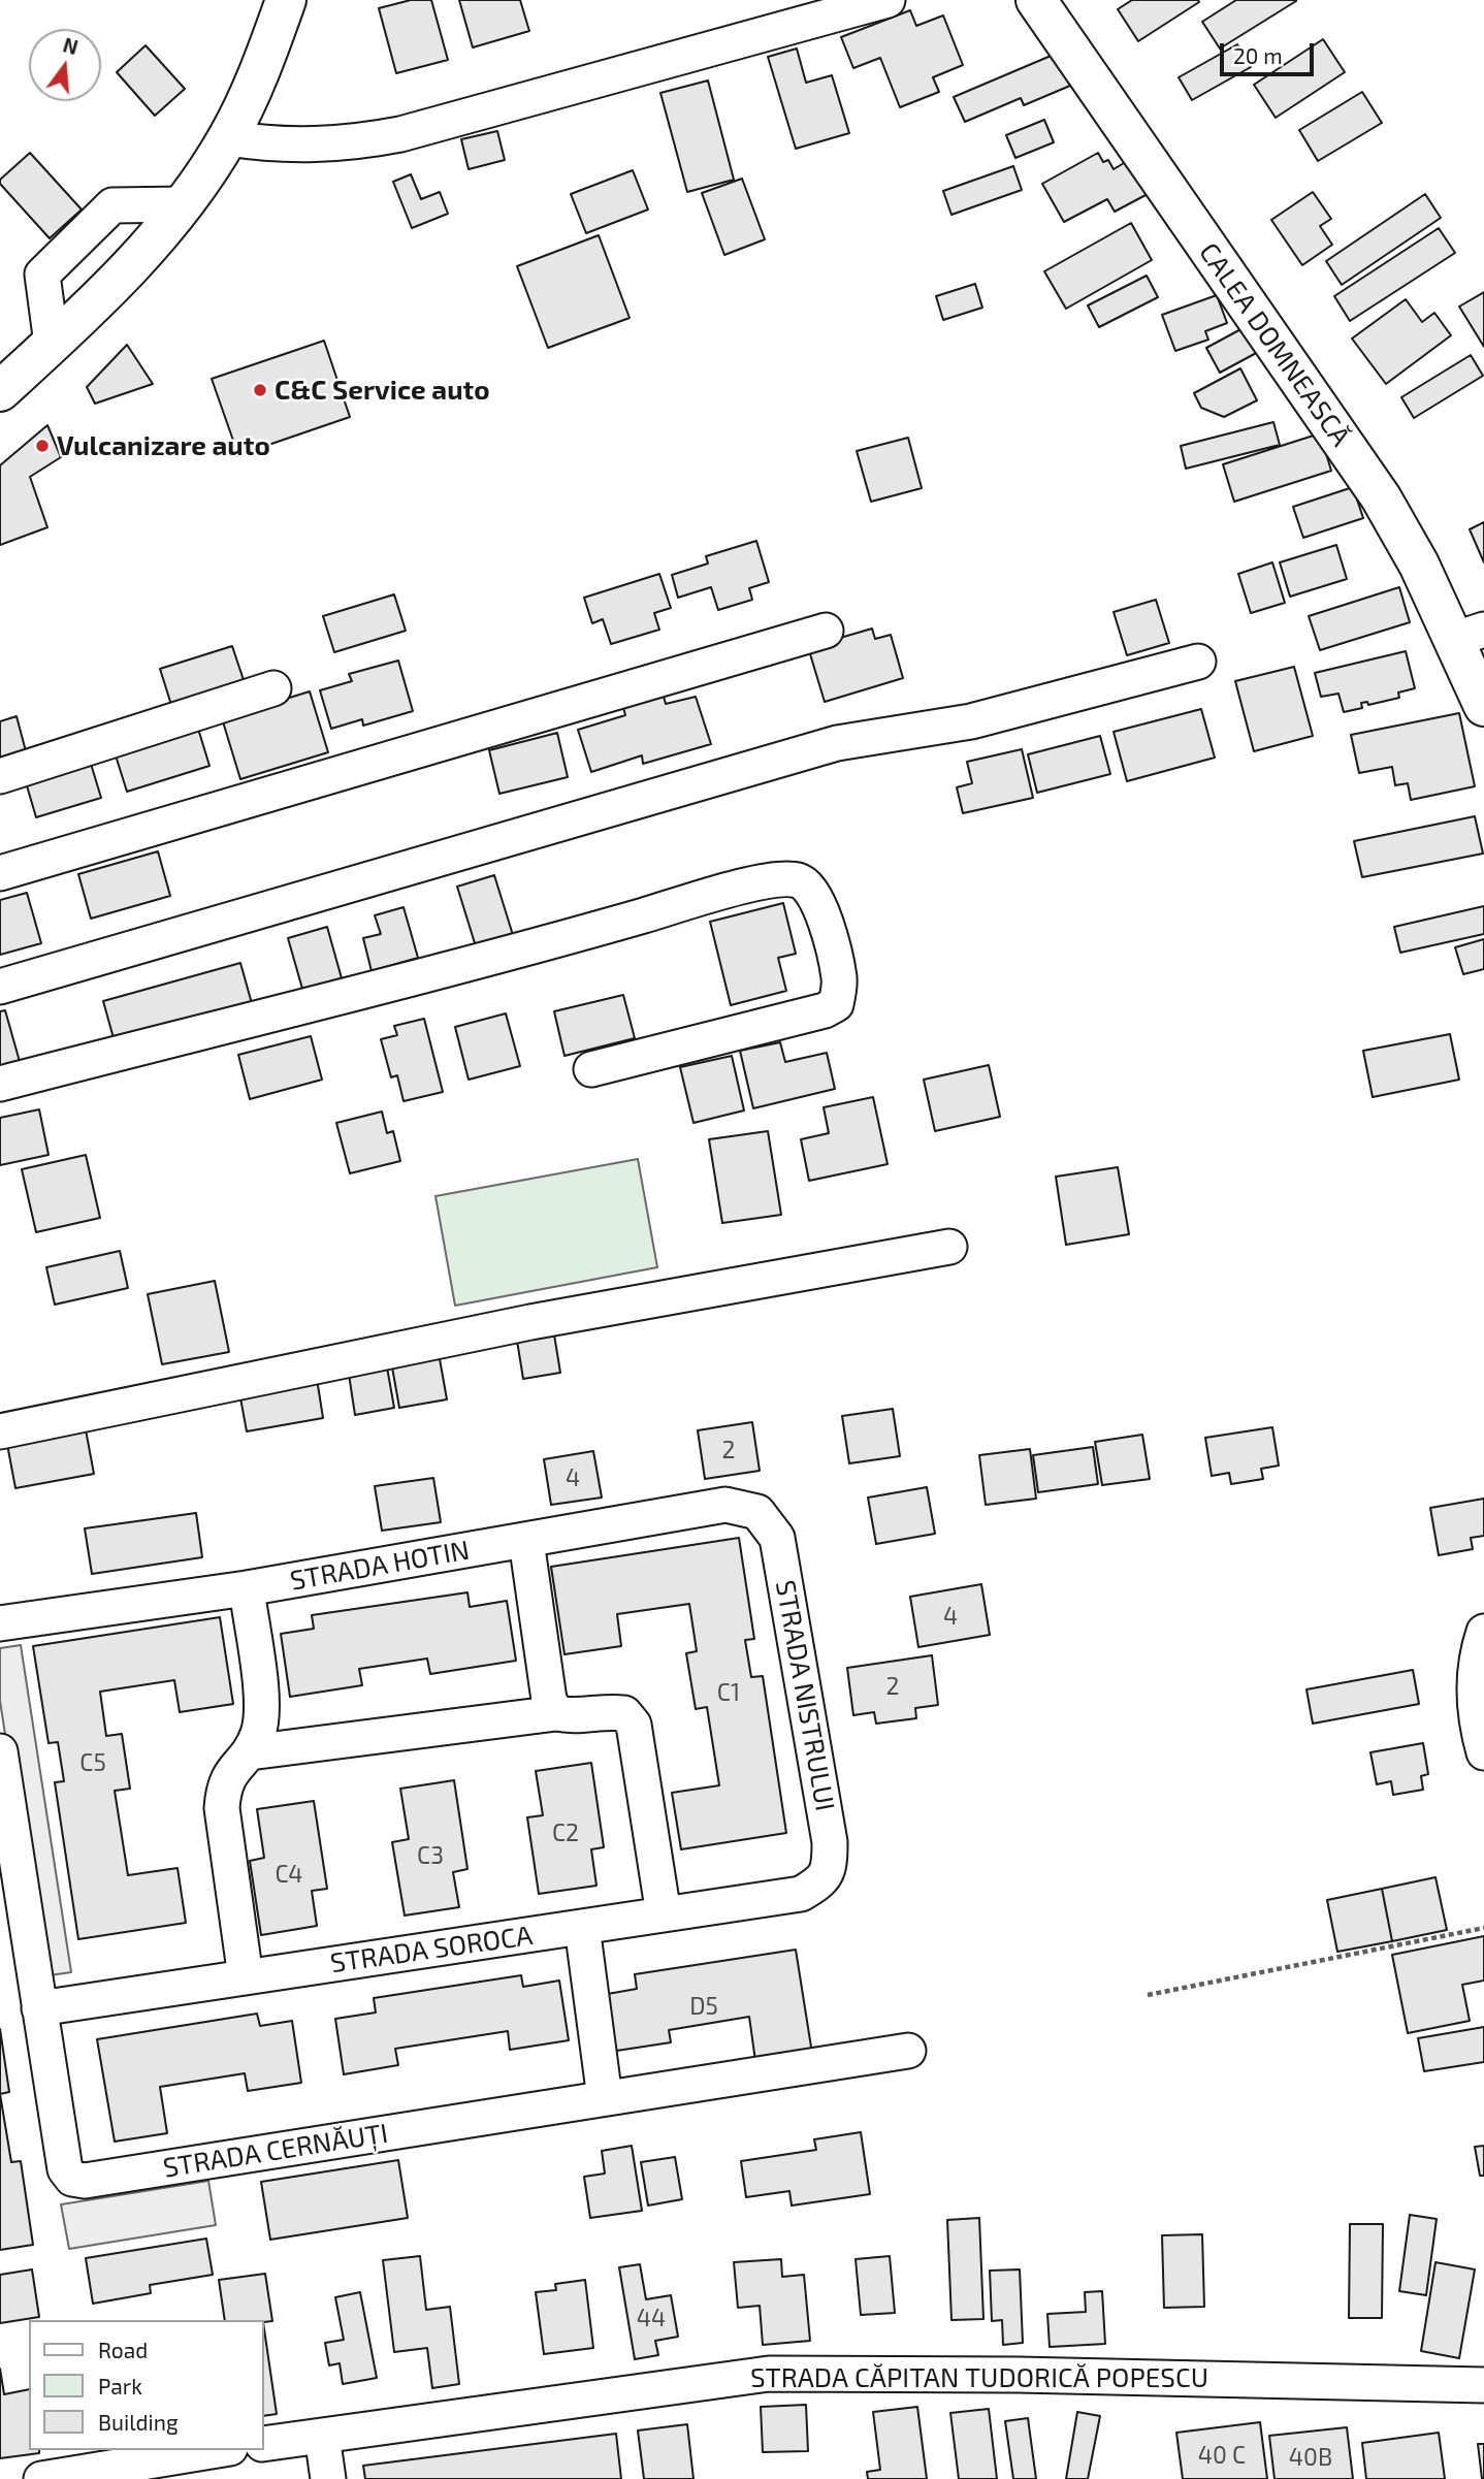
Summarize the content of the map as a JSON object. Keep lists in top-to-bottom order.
{
  "streets": {
    "main road": ["CALEA DOMNEASCĂ"],
    "street": [
      "STRADA HOTIN",
      "STRADA NISTRULUI",
      "STRADA SOROCA",
      "STRADA CERNĂUȚI",
      "STRADA CĂPITAN TUDORICĂ POPESCU"
    ]
  },
  "crossings": [
    ["STRADA HOTIN", "STRADA NISTRULUI"],
    ["STRADA NISTRULUI", "STRADA SOROCA"],
    ["STRADA SOROCA", "STRADA CERNĂUȚI"]
  ],
  "places": ["C&C Service auto", "Vulcanizare auto"],
  "house_numbers": [
    "2",
    "4",
    "4",
    "2",
    "C1",
    "C5",
    "C2",
    "C3",
    "C4",
    "D5",
    "44",
    "40 C",
    "40B"
  ],
  "legend": ["Road", "Park", "Building"],
  "scale_bar": "20 m",
  "north": "top"
}
